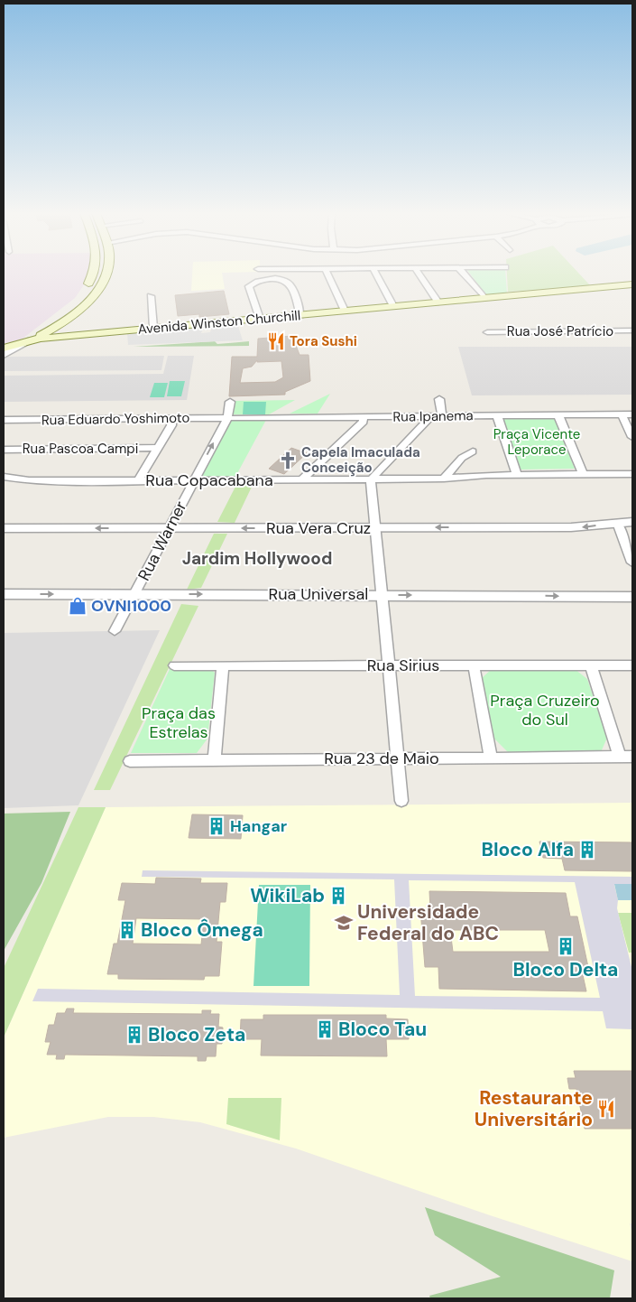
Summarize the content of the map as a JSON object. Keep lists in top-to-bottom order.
{
  "streets": {
    "main road": ["Avenida Winston Churchill"],
    "street": [
      "Rua José Patrício",
      "Rua Ipanema",
      "Rua Eduardo Yoshimoto",
      "Rua Pascoa Campi",
      "Rua Copacabana",
      "Rua Vera Cruz",
      "Rua Warner",
      "Rua Universal",
      "Rua Sirius",
      "Rua 23 de Maio"
    ]
  },
  "crossings": [
    ["Rua Ipanema", "Rua Eduardo Yoshimoto"],
    ["Rua Ipanema", "Rua Warner"],
    ["Rua Eduardo Yoshimoto", "Rua Warner"],
    ["Rua Copacabana", "Rua Warner"],
    ["Rua Vera Cruz", "Rua Warner"],
    ["Rua Warner", "Rua Universal"]
  ],
  "one_way": ["Rua Vera Cruz", "Rua Universal"],
  "districts": ["Jardim Hollywood"],
  "parks": ["Praça Vicente Leporace", "Praça Cruzeiro do Sul", "Praça das Estrelas"],
  "places": {
    "restaurant": ["Tora Sushi", "Restaurante Universitário"],
    "church": ["Capela Imaculada Conceição"],
    "shop": ["OVNI1000"],
    "building": [
      "Hangar",
      "Bloco Alfa",
      "WikiLab",
      "Bloco Ômega",
      "Bloco Delta",
      "Bloco Tau",
      "Bloco Zeta"
    ],
    "school or university": ["Universidade Federal do ABC"]
  }
}
